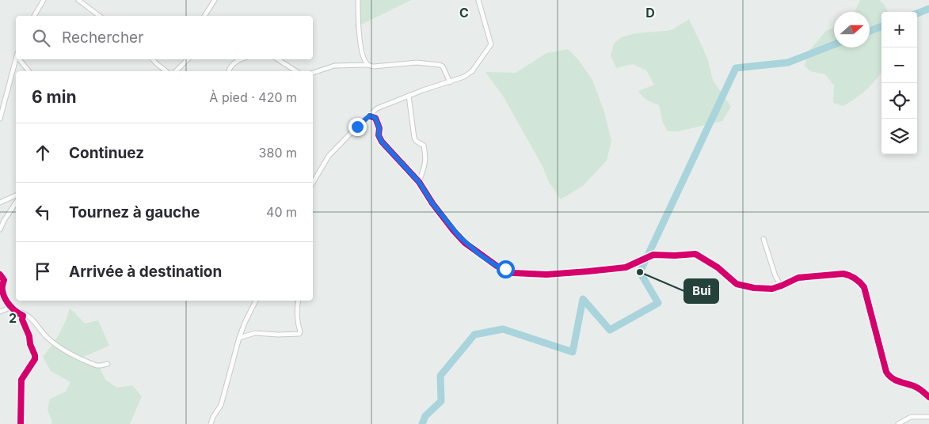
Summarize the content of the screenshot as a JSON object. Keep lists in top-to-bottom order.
{
  "places": ["Bui"],
  "north": "right",
  "page": {
    "map_buttons": ["+", "−"],
    "search": "Rechercher",
    "heading": ["6 min", "À pied · 420 m"],
    "list": [
      ["Continuez", "380 m"],
      ["Tournez à gauche", "40 m"],
      "Arrivée à destination"
    ]
  },
  "grid": {
    "columns": ["C", "D"],
    "rows": ["2"]
  }
}
